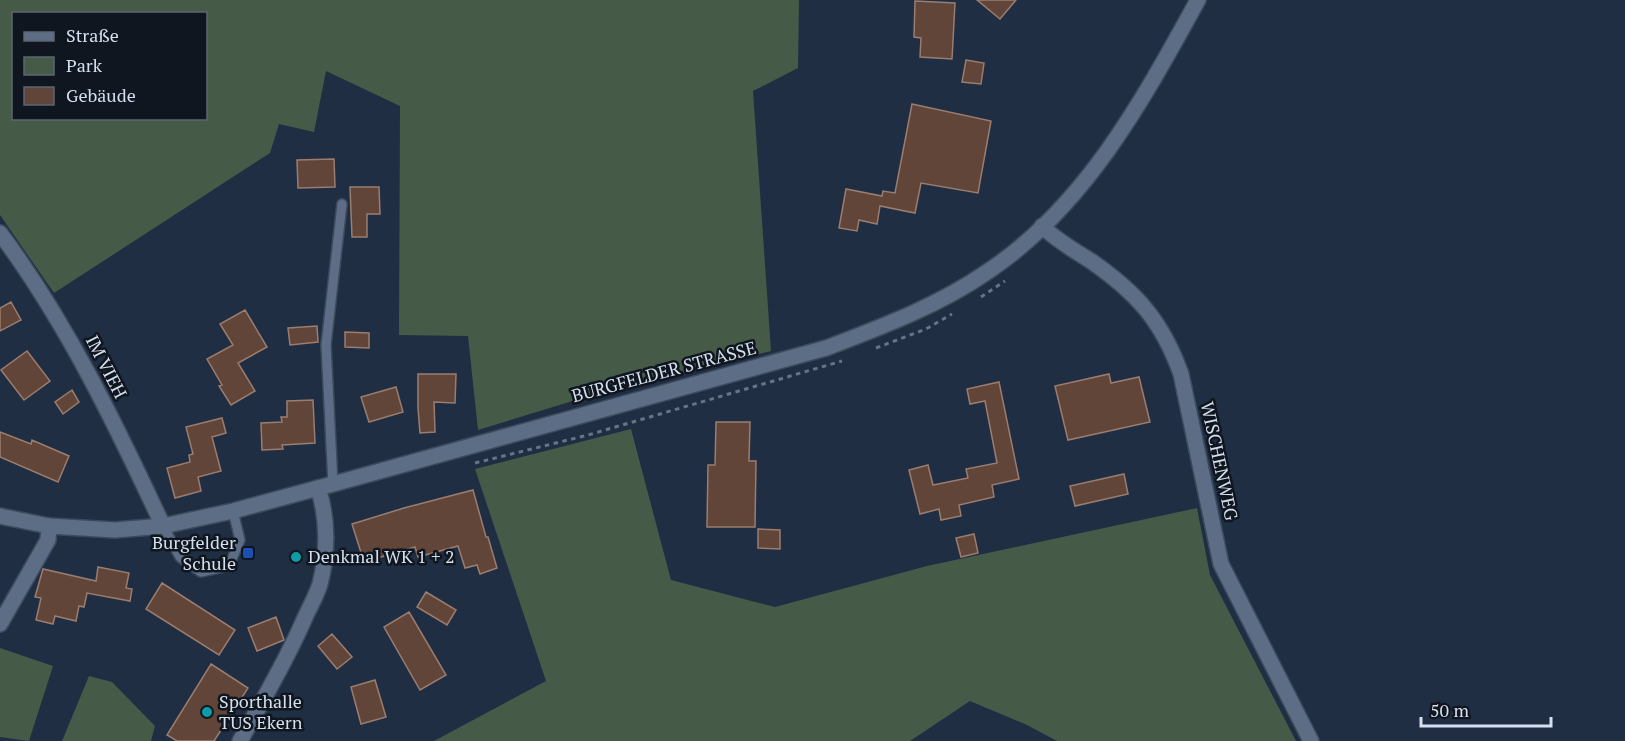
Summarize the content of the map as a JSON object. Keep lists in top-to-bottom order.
{
  "streets": {
    "street": ["IM VIEH", "BURGFELDER STRASSE", "WISCHENWEG"]
  },
  "crossings": [
    ["IM VIEH", "BURGFELDER STRASSE"],
    ["BURGFELDER STRASSE", "WISCHENWEG"]
  ],
  "places": {
    "transit": ["Burgfelder Schule"],
    "other": ["Denkmal WK 1 + 2", "Sporthalle TUS Ekern"]
  },
  "legend": ["Straße", "Park", "Gebäude"],
  "scale_bar": "50 m"
}
